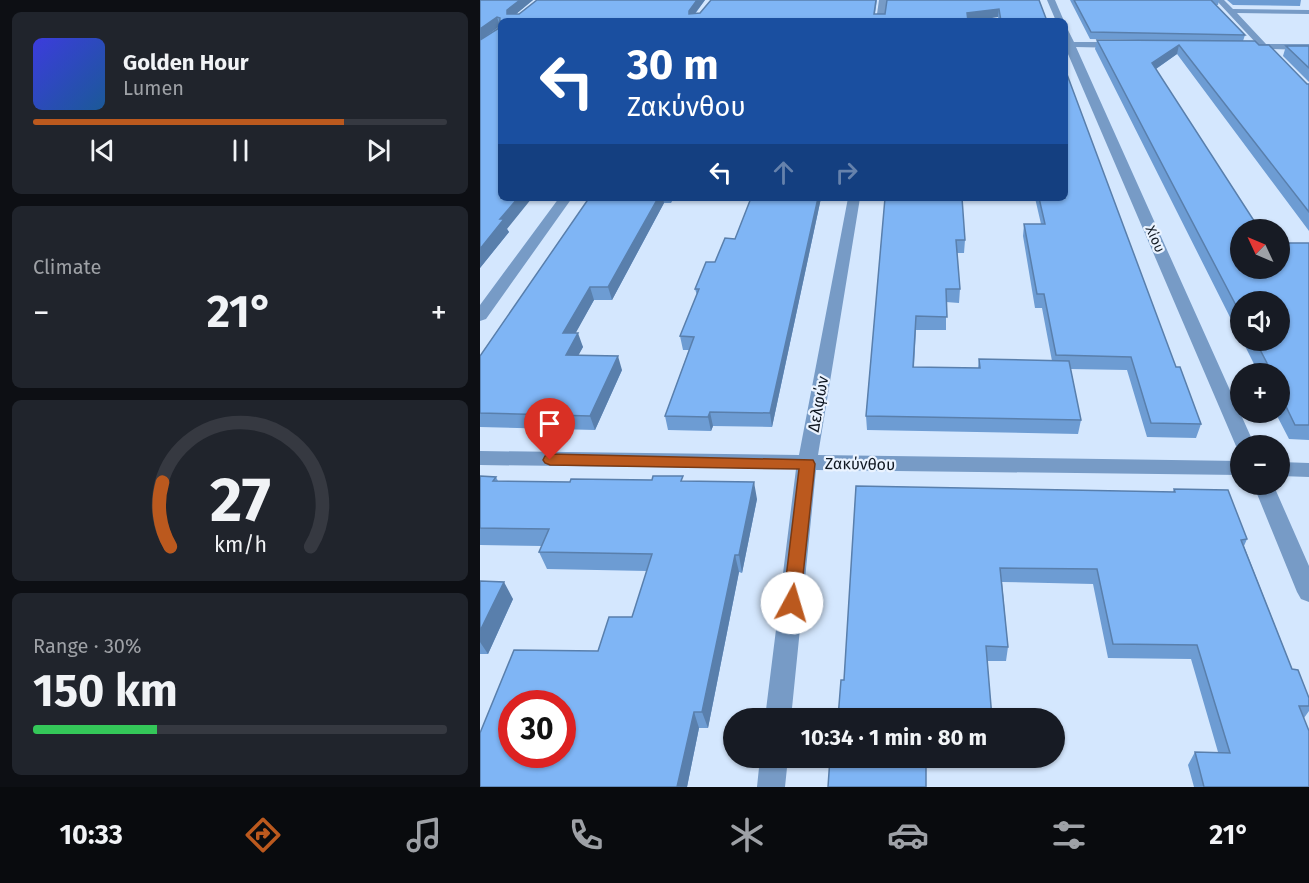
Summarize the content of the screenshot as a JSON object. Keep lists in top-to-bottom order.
{
  "streets": {
    "street": ["Χίου", "Δελφών", "Ζακύνθου"]
  },
  "crossings": [
    ["Δελφών", "Ζακύνθου"]
  ],
  "north": "top left",
  "page": {
    "turn": ["30 m", "Ζακύνθου"],
    "song": ["Golden Hour", "Lumen"],
    "tile": [
      "Climate",
      ["Range · 30%", "150 km"]
    ],
    "map_buttons": ["+", "−"],
    "heat": ["−", "21°", "+"],
    "limit": "30",
    "trip": "10:34 · 1 min · 80 m",
    "tabs": ["10:33", "21°"],
    "gauge": ["27", "km/h"]
  }
}
